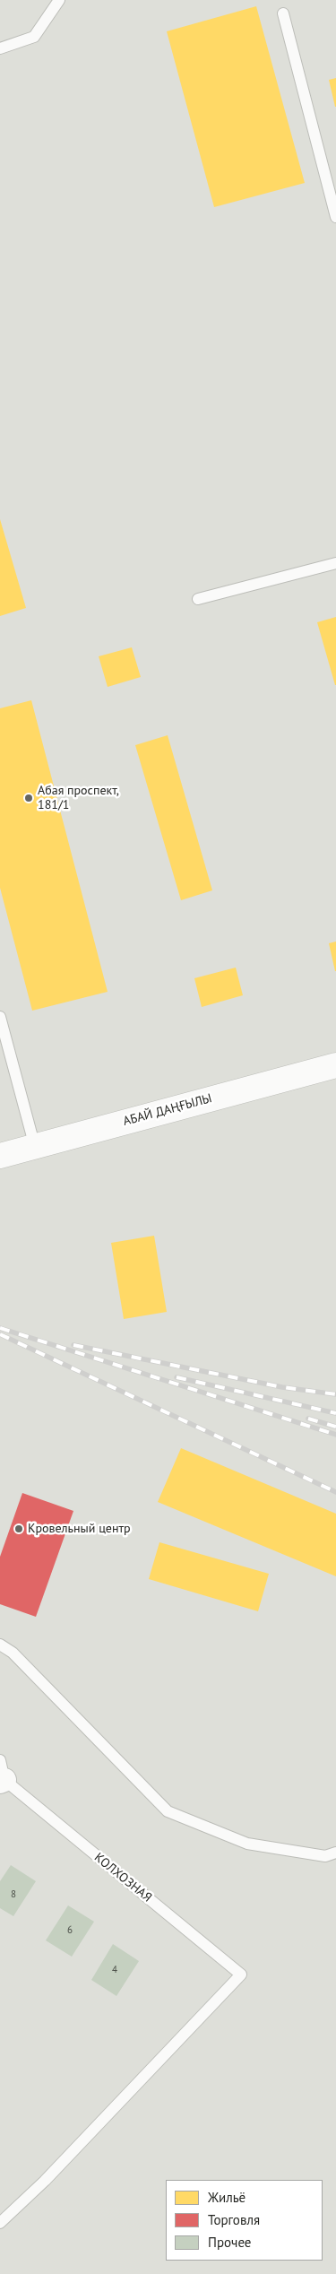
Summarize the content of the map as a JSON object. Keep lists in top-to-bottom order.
{
  "streets": {
    "main road": ["АБАЙ ДАҢҒЫЛЫ"],
    "lane": ["КОЛХОЗНАЯ"]
  },
  "places": ["Абая проспект, 181/1", "Кровельный центр"],
  "house_numbers": ["8", "6", "4"],
  "legend": ["Жильё", "Торговля", "Прочее"]
}
